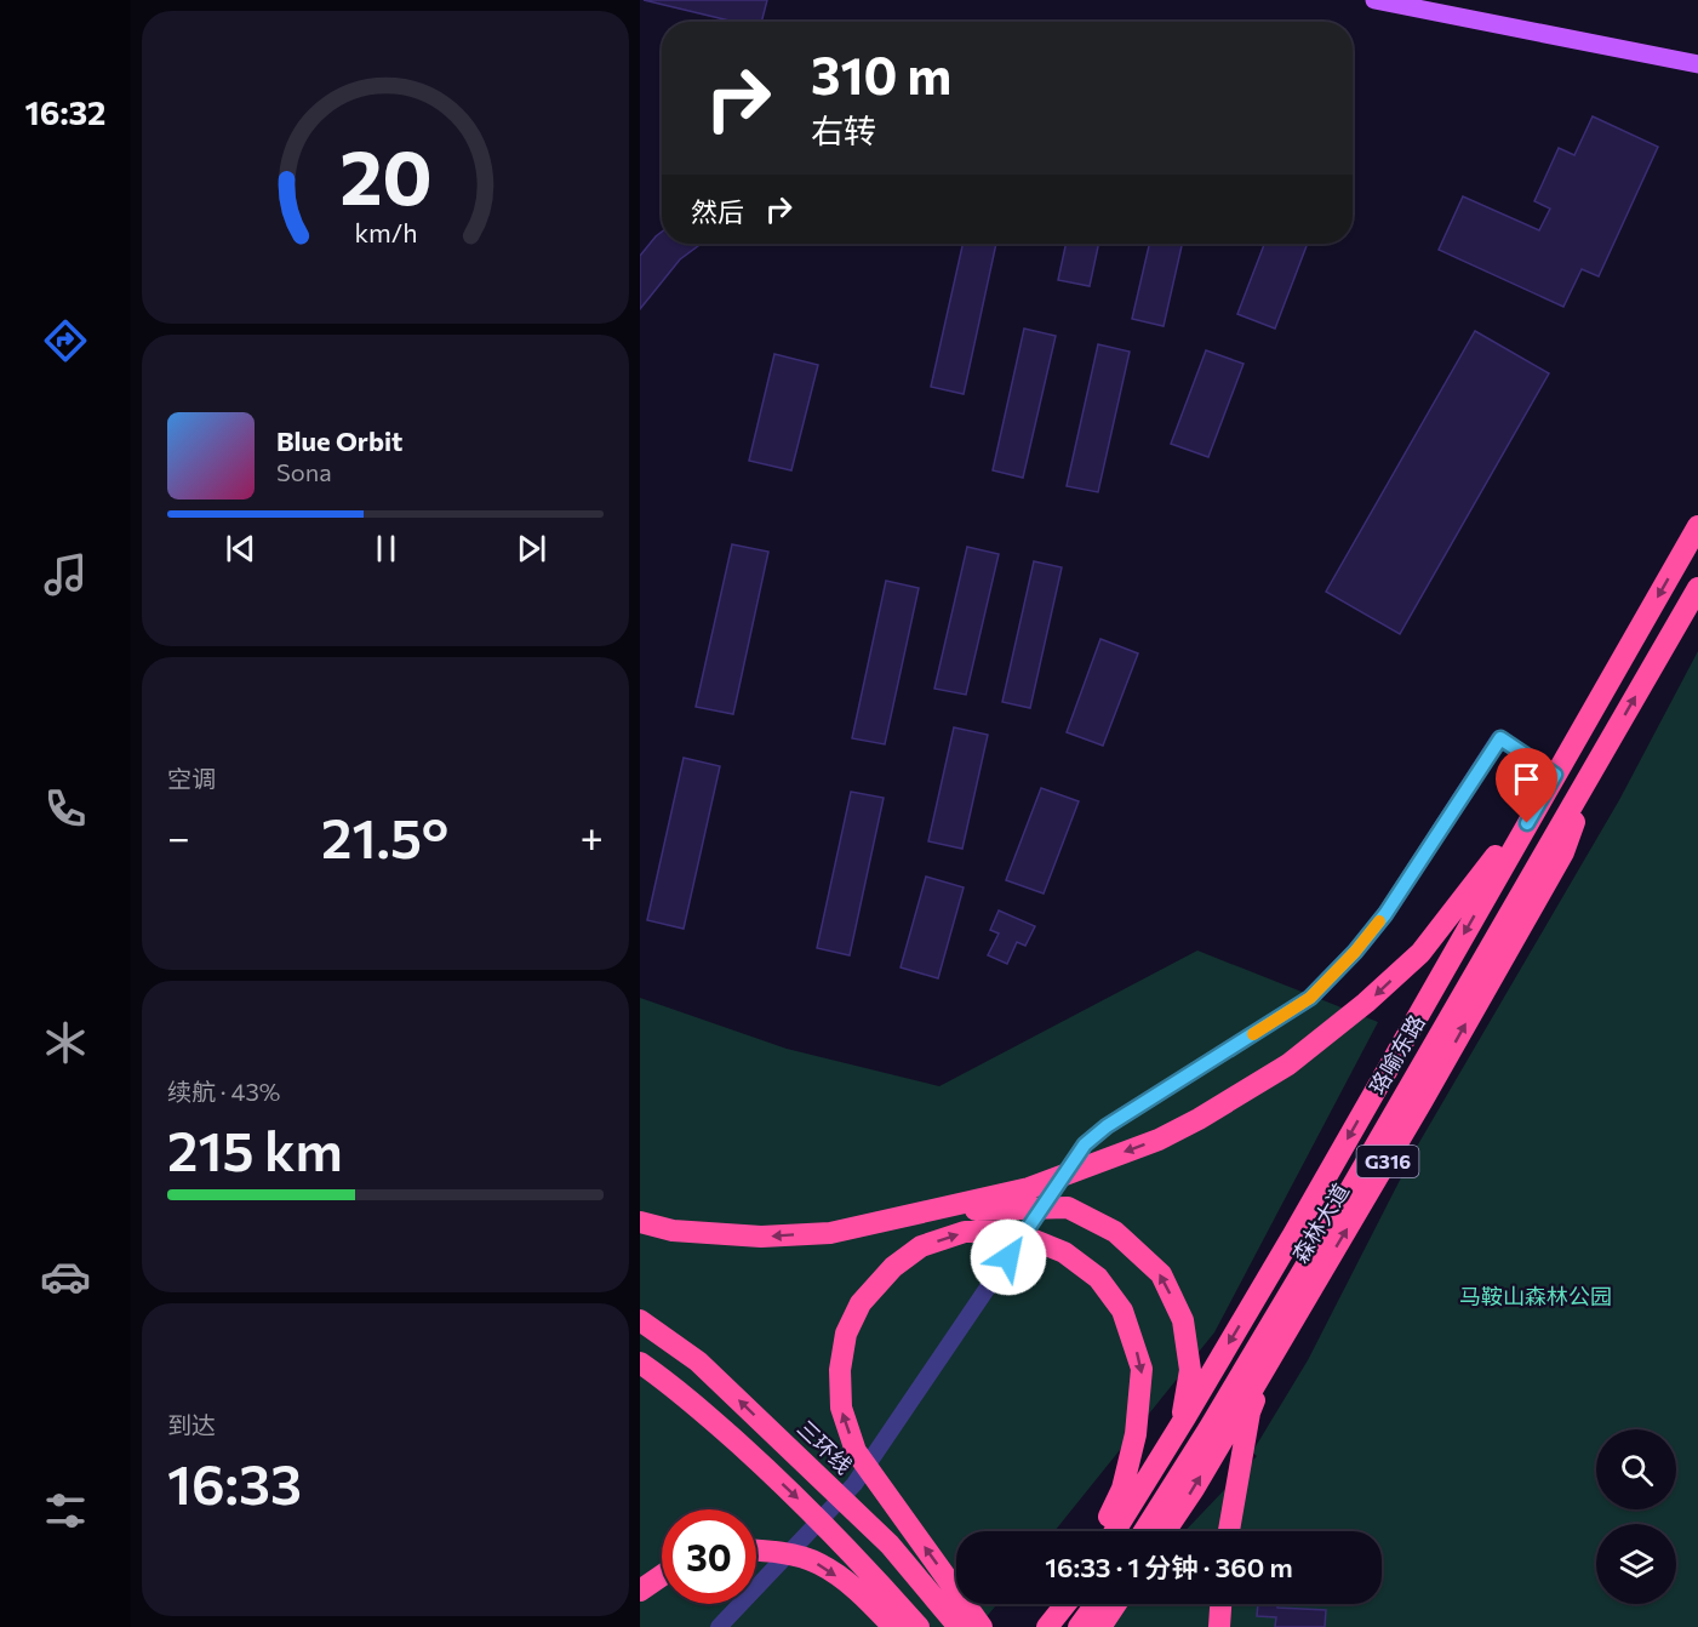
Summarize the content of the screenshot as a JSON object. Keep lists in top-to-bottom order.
{
  "streets": {
    "highway": [
      "珞喻东路",
      "G316",
      "森林大道",
      "三环线"
    ]
  },
  "crossings": [
    ["珞喻东路", "森林大道"],
    ["G316", "森林大道"]
  ],
  "parks": ["马鞍山森林公园"],
  "page": {
    "tabs": "16:32",
    "turn": ["310 m", "右转"],
    "then": "然后",
    "song": ["Blue Orbit", "Sona"],
    "tile": [
      "空调",
      ["续航 · 43%", "215 km"],
      ["到达", "16:33"]
    ],
    "heat": ["−", "21.5°", "+"],
    "limit": "30",
    "trip": "16:33 · 1 分钟 · 360 m",
    "gauge": ["20", "km/h"]
  }
}
